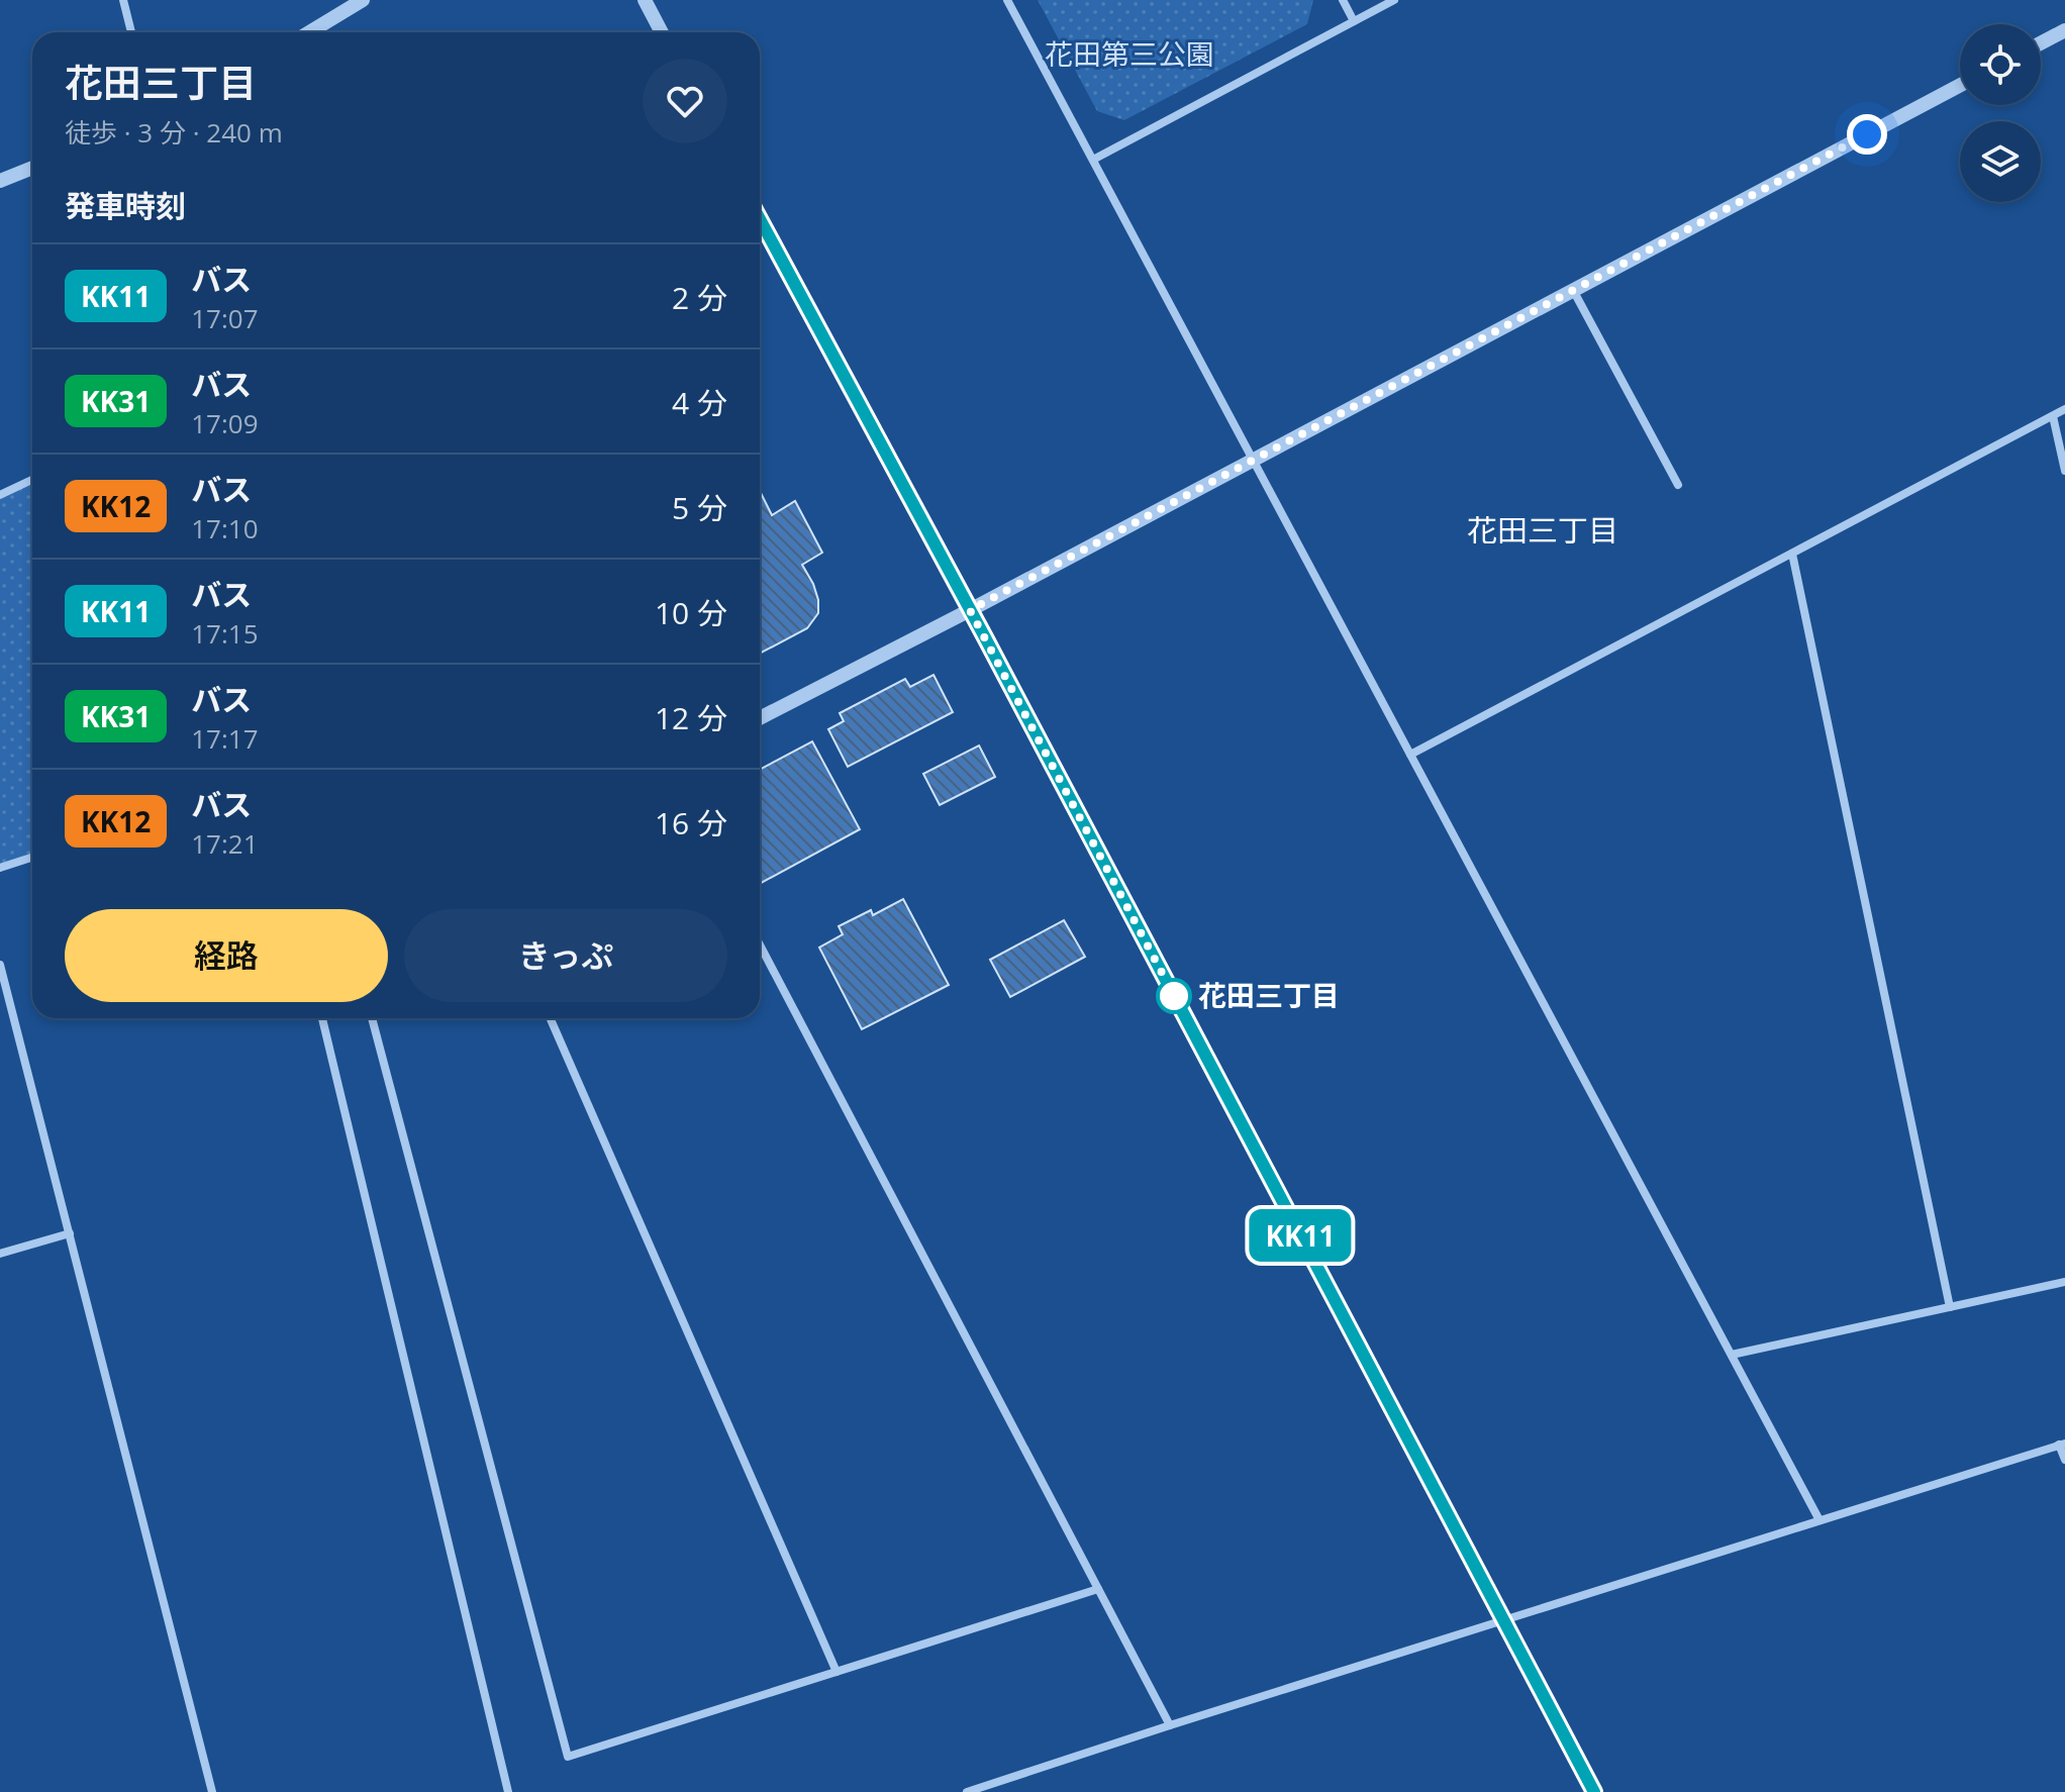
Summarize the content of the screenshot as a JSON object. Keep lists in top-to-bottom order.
{
  "districts": ["花田三丁目"],
  "parks": ["花田第三公園"],
  "places": ["花田三丁目"],
  "lines": ["bus line KK11"],
  "page": {
    "on_map": "KK11",
    "heading": [
      ["花田三丁目", "徒歩 · 3 分 · 240 m"],
      "発車時刻"
    ],
    "list": [
      {
        "mark": "KK11",
        "name": "バス",
        "note": "17:07",
        "value": "2 分"
      },
      {
        "mark": "KK31",
        "name": "バス",
        "note": "17:09",
        "value": "4 分"
      },
      {
        "mark": "KK12",
        "name": "バス",
        "note": "17:10",
        "value": "5 分"
      },
      {
        "mark": "KK11",
        "name": "バス",
        "note": "17:15",
        "value": "10 分"
      },
      {
        "mark": "KK31",
        "name": "バス",
        "note": "17:17",
        "value": "12 分"
      },
      {
        "mark": "KK12",
        "name": "バス",
        "note": "17:21",
        "value": "16 分"
      }
    ],
    "buttons": ["経路", "きっぷ"]
  }
}
